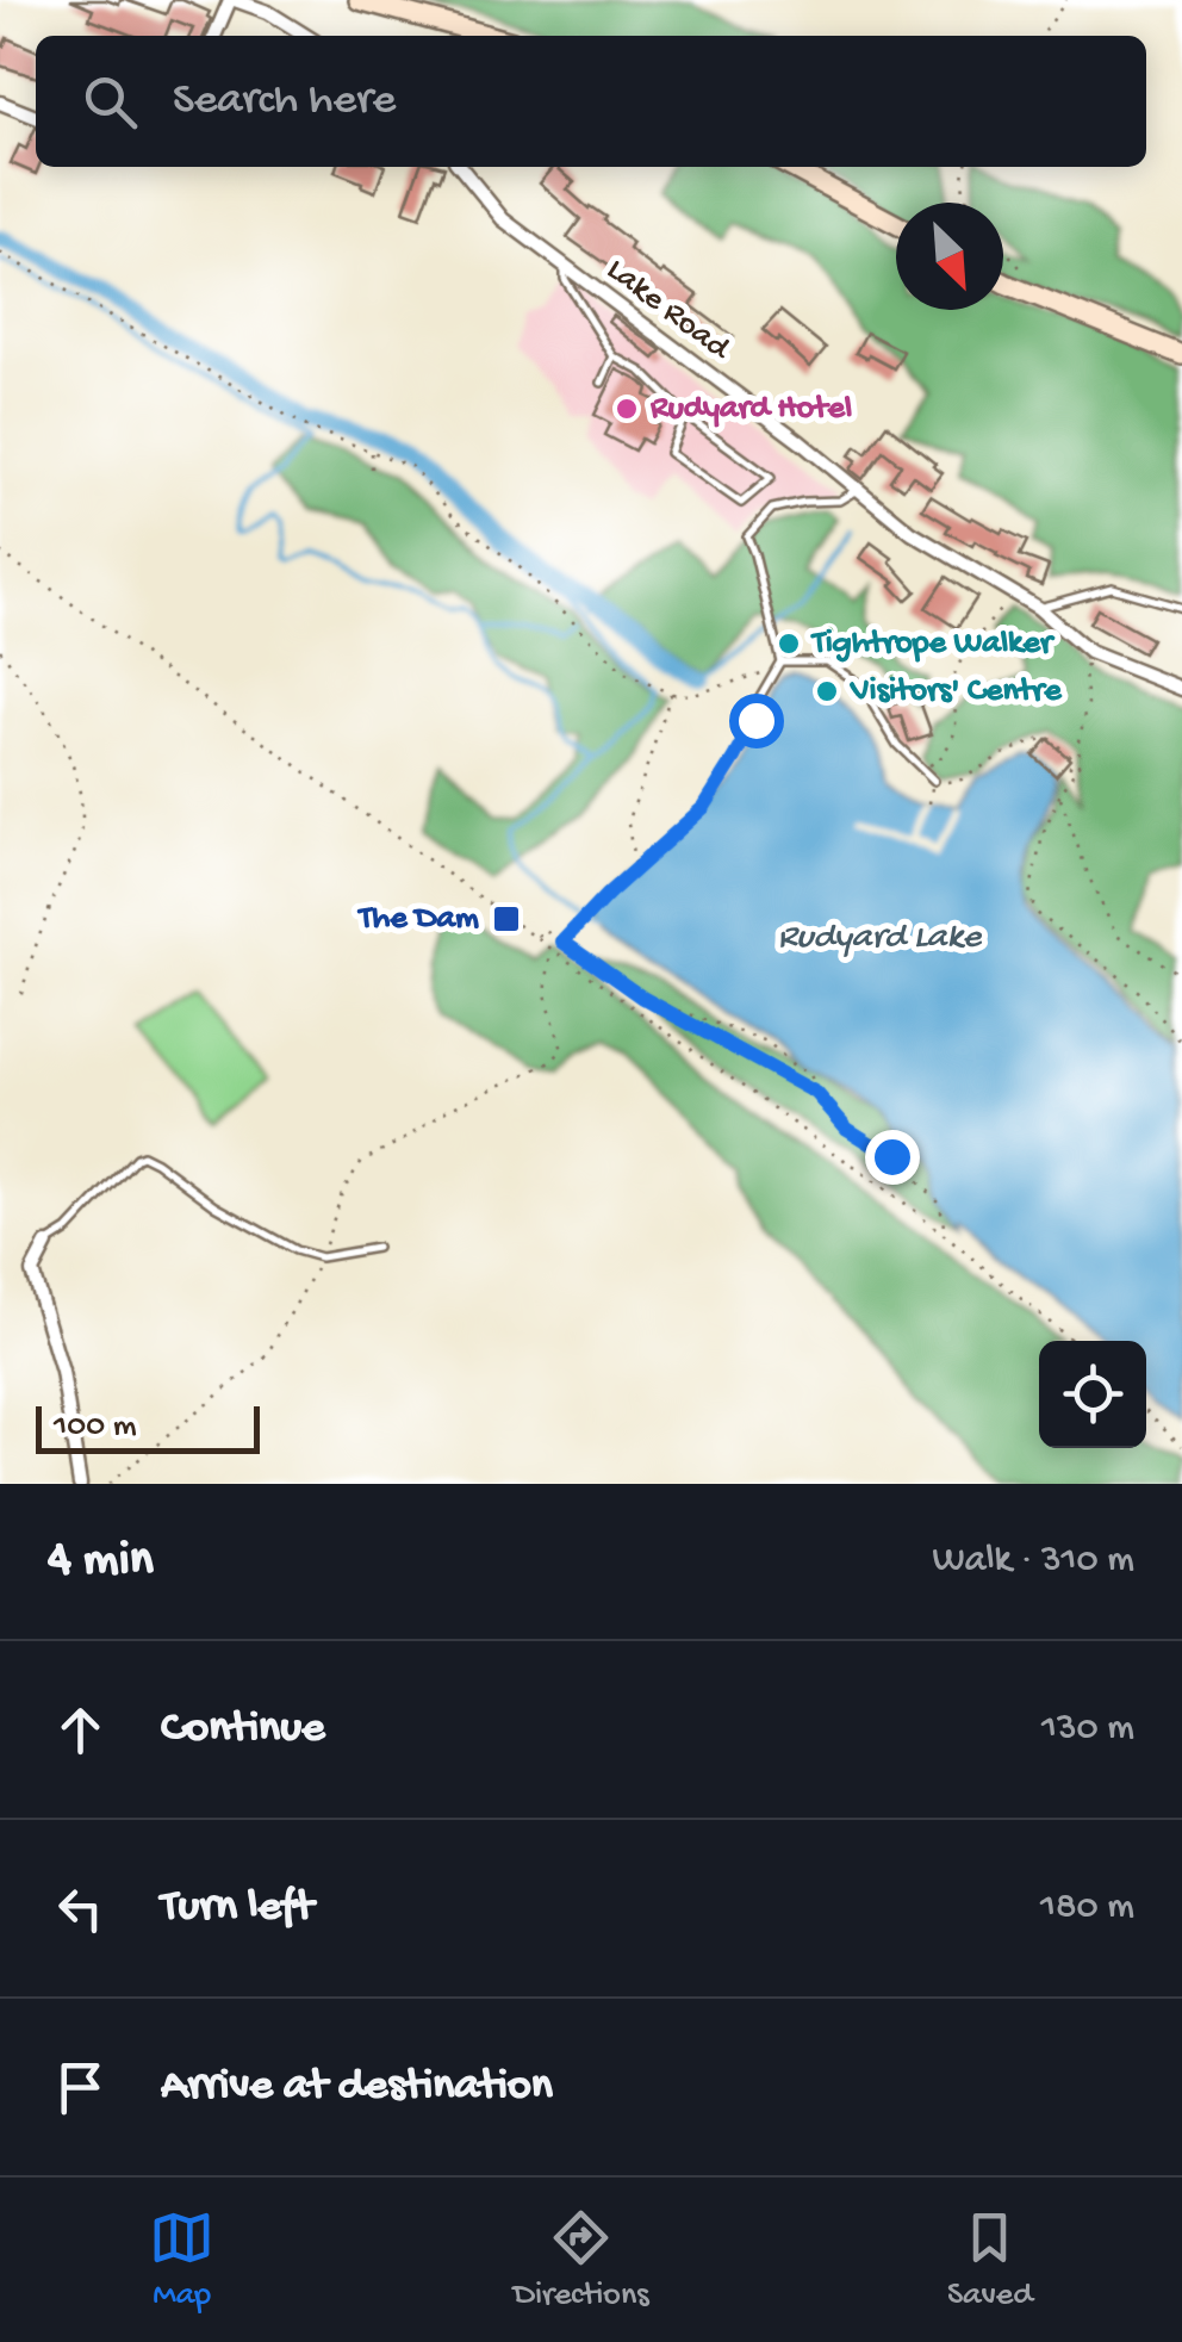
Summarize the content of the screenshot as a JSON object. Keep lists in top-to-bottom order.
{
  "streets": {
    "street": ["Lake Road"]
  },
  "water": ["Rudyard Lake"],
  "places": {
    "other": ["Rudyard Hotel", "Tightrope Walker", "Visitors' Centre"],
    "transit": ["The Dam"]
  },
  "scale_bar": "100 m",
  "north": "bottom right",
  "page": {
    "search": "Search here",
    "scale": "100 m",
    "heading": ["4 min", "Walk · 310 m"],
    "list": [
      ["Continue", "130 m"],
      ["Turn left", "180 m"],
      "Arrive at destination"
    ],
    "nav": ["Map", "Directions", "Saved"]
  }
}
